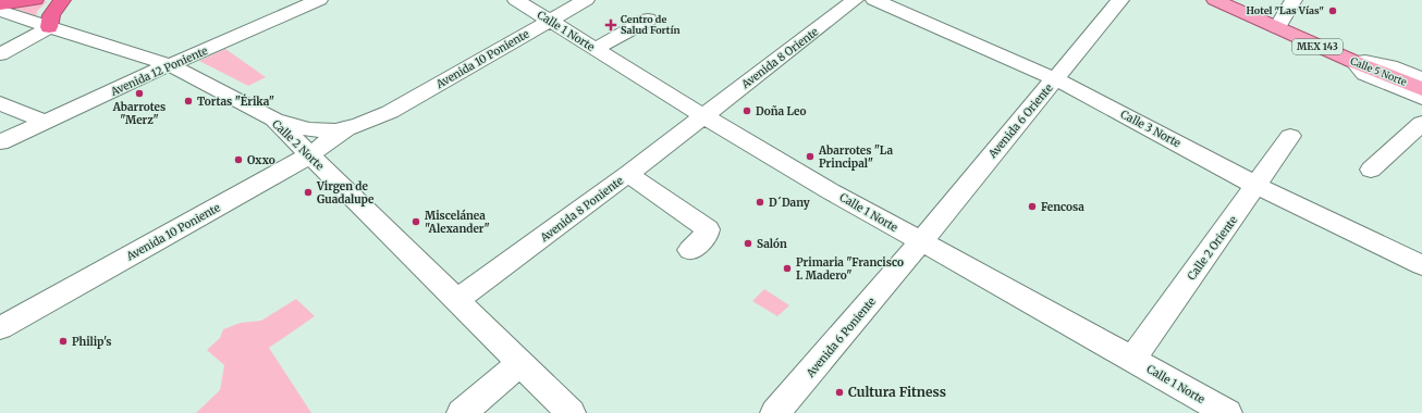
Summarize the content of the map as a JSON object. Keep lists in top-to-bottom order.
{
  "streets": {
    "main road": ["MEX 143", "Calle 5 Norte"],
    "street": [
      "Calle 1 Norte",
      "Avenida 8 Oriente",
      "Avenida 10 Poniente",
      "Avenida 12 Poniente",
      "Avenida 6 Oriente",
      "Calle 3 Norte",
      "Calle 2 Norte",
      "Avenida 8 Poniente",
      "Calle 2 Oriente",
      "Avenida 6 Poniente"
    ]
  },
  "crossings": [
    ["Calle 1 Norte", "Avenida 8 Oriente"],
    ["Calle 1 Norte", "Avenida 10 Poniente"],
    ["Calle 1 Norte", "Avenida 6 Oriente"],
    ["Calle 1 Norte", "Avenida 8 Poniente"],
    ["Calle 1 Norte", "Calle 2 Oriente"],
    ["Calle 1 Norte", "Avenida 6 Poniente"],
    ["Avenida 8 Oriente", "Avenida 8 Poniente"],
    ["Avenida 10 Poniente", "Calle 2 Norte"],
    ["Avenida 12 Poniente", "Calle 2 Norte"],
    ["Avenida 6 Oriente", "Calle 3 Norte"],
    ["Avenida 6 Oriente", "Avenida 6 Poniente"],
    ["Calle 3 Norte", "Calle 2 Oriente"],
    ["Calle 2 Norte", "Avenida 8 Poniente"]
  ],
  "places": {
    "other": [
      "Hotel \"Las Vías\"",
      "Abarrotes \"Merz\"",
      "Tortas \"Érika\"",
      "Doña Leo",
      "Abarrotes \"La Principal\"",
      "Oxxo",
      "Virgen de Guadalupe",
      "D´Dany",
      "Fencosa",
      "Miscelánea \"Alexander\"",
      "Salón",
      "Primaria \"Francisco I. Madero\"",
      "Philip's",
      "Cultura Fitness"
    ],
    "health": ["Centro de Salud Fortín"]
  }
}
